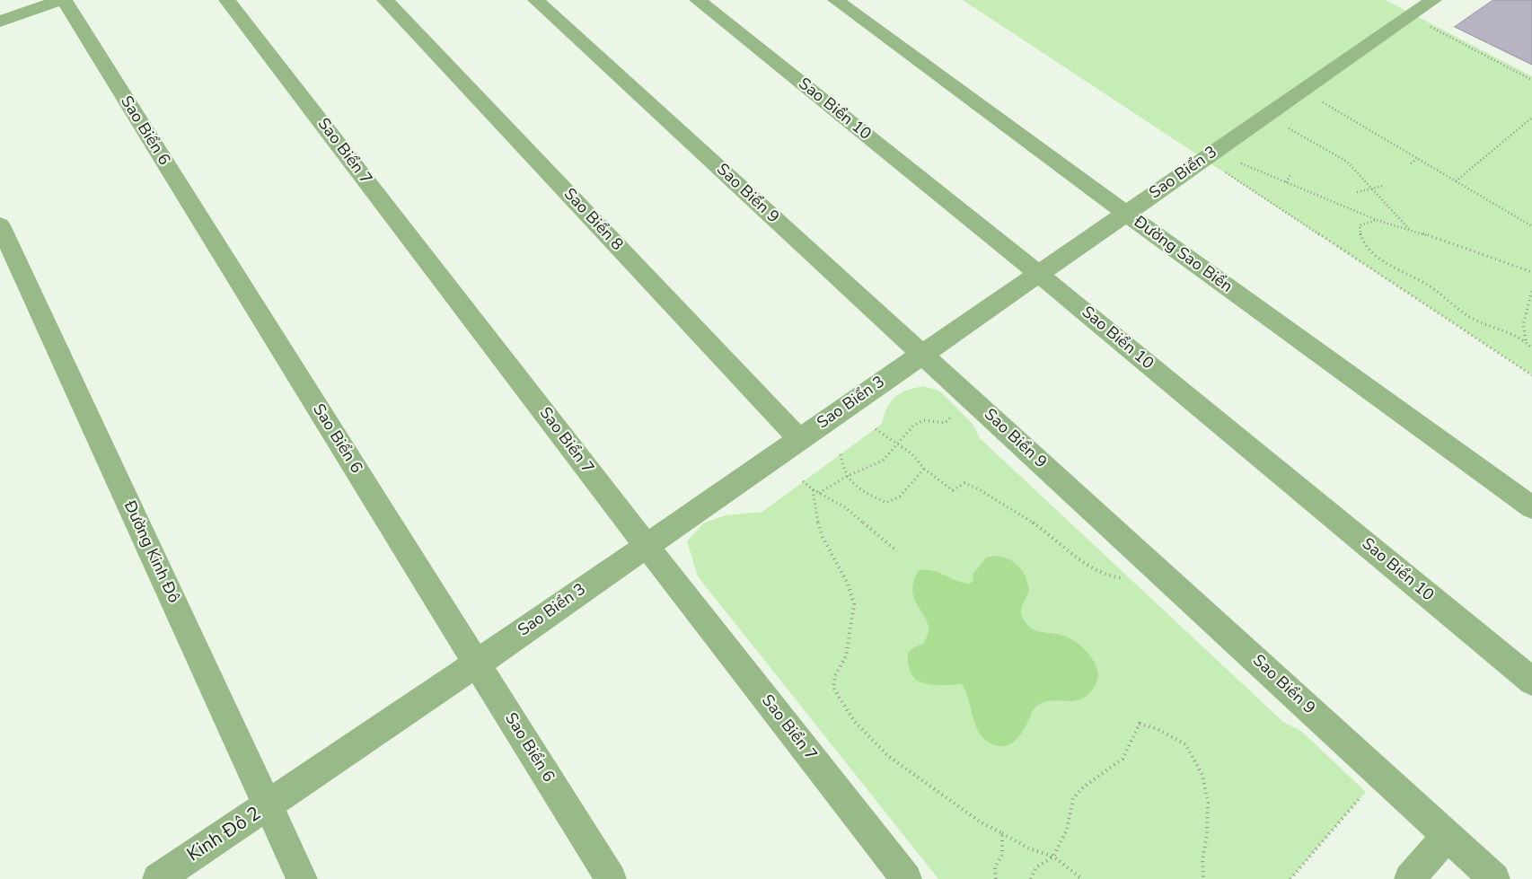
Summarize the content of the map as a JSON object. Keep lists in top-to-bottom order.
{
  "streets": {
    "street": [
      "Sao Biển 10",
      "Sao Biển 6",
      "Sao Biển 7",
      "Sao Biển 3",
      "Sao Biển 9",
      "Sao Biển 8",
      "Đường Sao Biển",
      "Đường Kinh Đô",
      "Kinh Đô 2"
    ]
  },
  "crossings": [
    ["Sao Biển 10", "Sao Biển 3"],
    ["Sao Biển 6", "Sao Biển 3"],
    ["Sao Biển 7", "Sao Biển 3"],
    ["Sao Biển 3", "Sao Biển 9"],
    ["Sao Biển 3", "Sao Biển 8"],
    ["Sao Biển 3", "Đường Sao Biển"],
    ["Sao Biển 3", "Đường Kinh Đô"],
    ["Sao Biển 3", "Kinh Đô 2"],
    ["Đường Kinh Đô", "Kinh Đô 2"]
  ]
}
